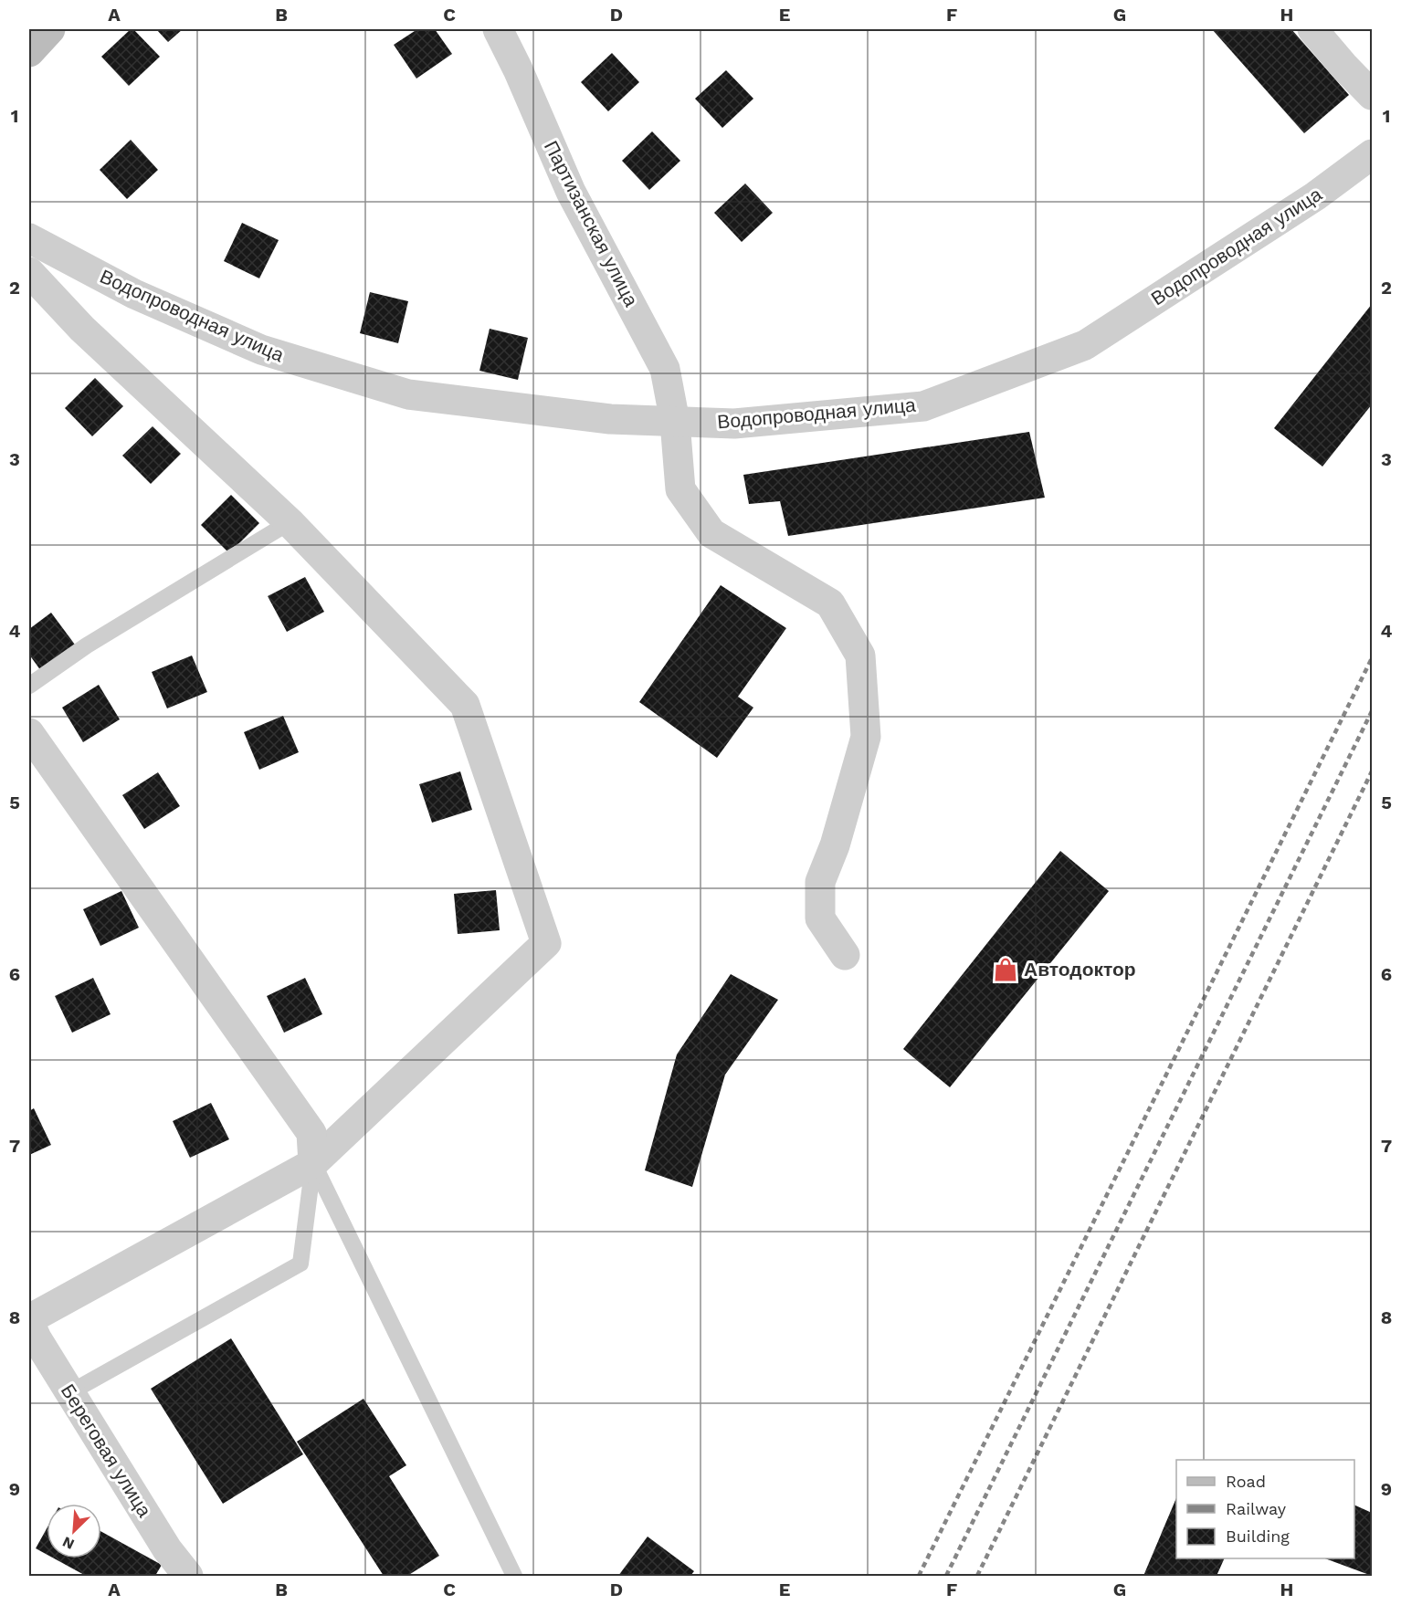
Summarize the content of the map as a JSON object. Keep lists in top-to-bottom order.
{
  "streets": {
    "street": ["Партизанская улица", "Водопроводная улица", "Береговая улица"]
  },
  "crossings": [
    ["Партизанская улица", "Водопроводная улица"]
  ],
  "places": {
    "shop": ["Автодоктор"]
  },
  "legend": ["Road", "Railway", "Building"],
  "north": "bottom left",
  "grid": {
    "columns": [
      "A",
      "B",
      "C",
      "D",
      "E",
      "F",
      "G",
      "H"
    ],
    "rows": [
      "1",
      "2",
      "3",
      "4",
      "5",
      "6",
      "7",
      "8",
      "9"
    ]
  }
}
